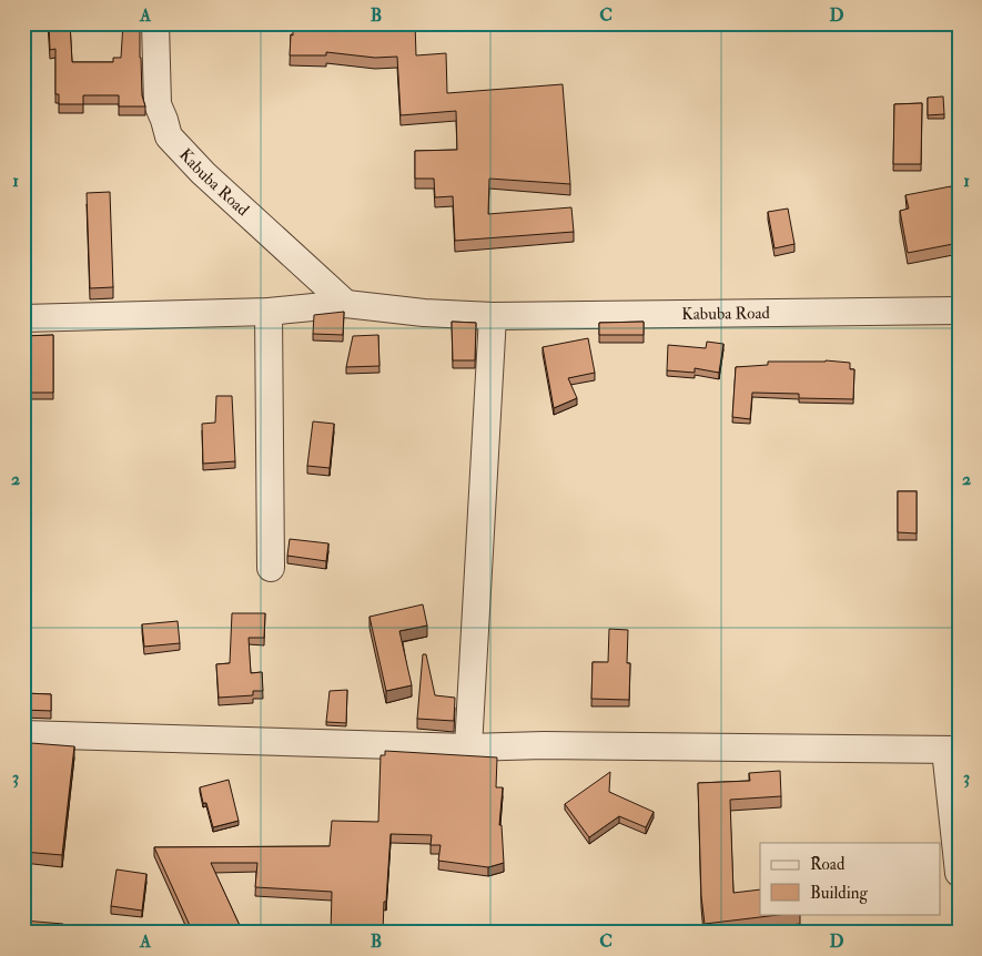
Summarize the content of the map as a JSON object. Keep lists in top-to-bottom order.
{
  "streets": {
    "street": ["Kabuba Road"]
  },
  "legend": ["Road", "Building"],
  "grid": {
    "columns": [
      "A",
      "B",
      "C",
      "D"
    ],
    "rows": ["1", "2", "3"]
  }
}
